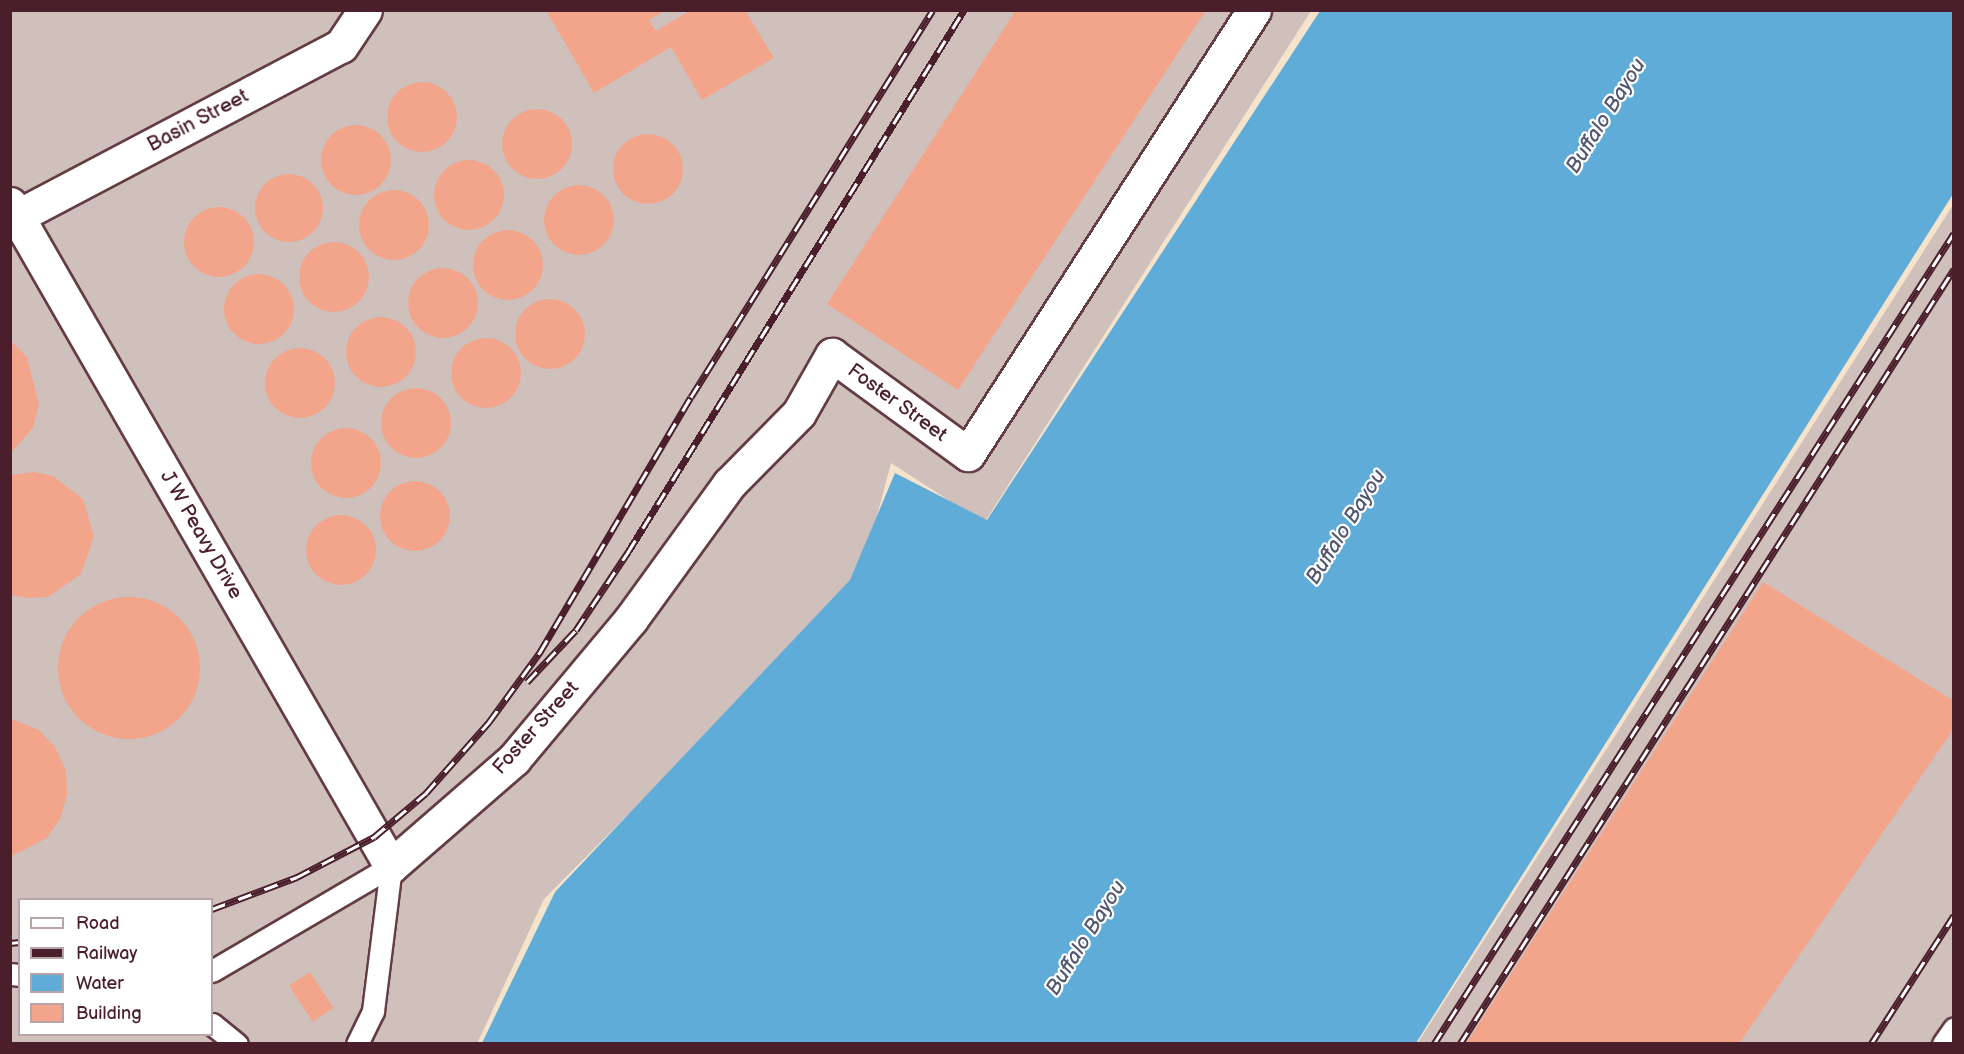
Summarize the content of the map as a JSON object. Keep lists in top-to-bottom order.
{
  "streets": {
    "street": ["Basin Street", "Foster Street", "J W Peavy Drive"]
  },
  "crossings": [
    ["Basin Street", "J W Peavy Drive"],
    ["Foster Street", "J W Peavy Drive"]
  ],
  "water": ["Buffalo Bayou"],
  "legend": [
    "Road",
    "Railway",
    "Water",
    "Building"
  ]
}
